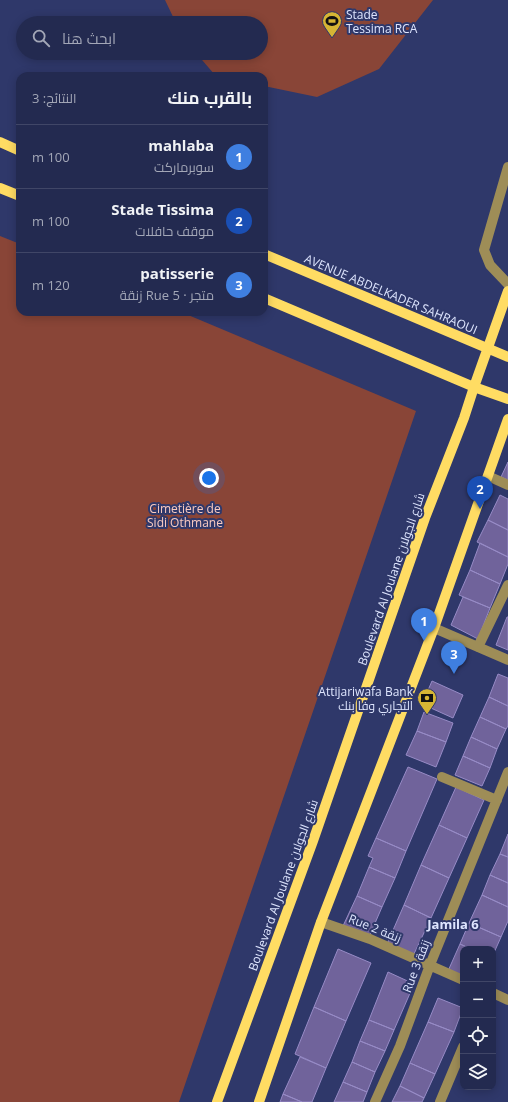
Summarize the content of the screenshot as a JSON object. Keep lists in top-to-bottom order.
{
  "streets": {
    "main road": ["AVENUE ABDELKADER SAHRAOUI", "Boulevard Al Joulane شارع الجولان"],
    "street": ["Rue 2 زنقة", "Rue 3 زنقة"]
  },
  "crossings": [
    ["AVENUE ABDELKADER SAHRAOUI", "Boulevard Al Joulane شارع الجولان"],
    ["Rue 2 زنقة", "Rue 3 زنقة"]
  ],
  "districts": ["Jamila 6"],
  "parks": ["Cimetière de Sidi Othmane"],
  "places": {
    "sports": ["Stade Tessima RCA"],
    "bank": ["Attijariwafa Bank التجاري وفا بنك"]
  },
  "page": {
    "search": "ابحث هنا",
    "heading": ["بالقرب منك", "النتائج: 3"],
    "list": [
      {
        "mark": "1",
        "name": "mahlaba",
        "note": "سوبرماركت",
        "value": "100 m"
      },
      {
        "mark": "2",
        "name": "Stade Tissima",
        "note": "موقف حافلات",
        "value": "100 m"
      },
      {
        "mark": "3",
        "name": "patisserie",
        "note": "متجر · Rue 5 زنقة",
        "value": "120 m"
      }
    ],
    "pins": ["2", "1", "3"],
    "map_buttons": ["+", "−"]
  }
}
